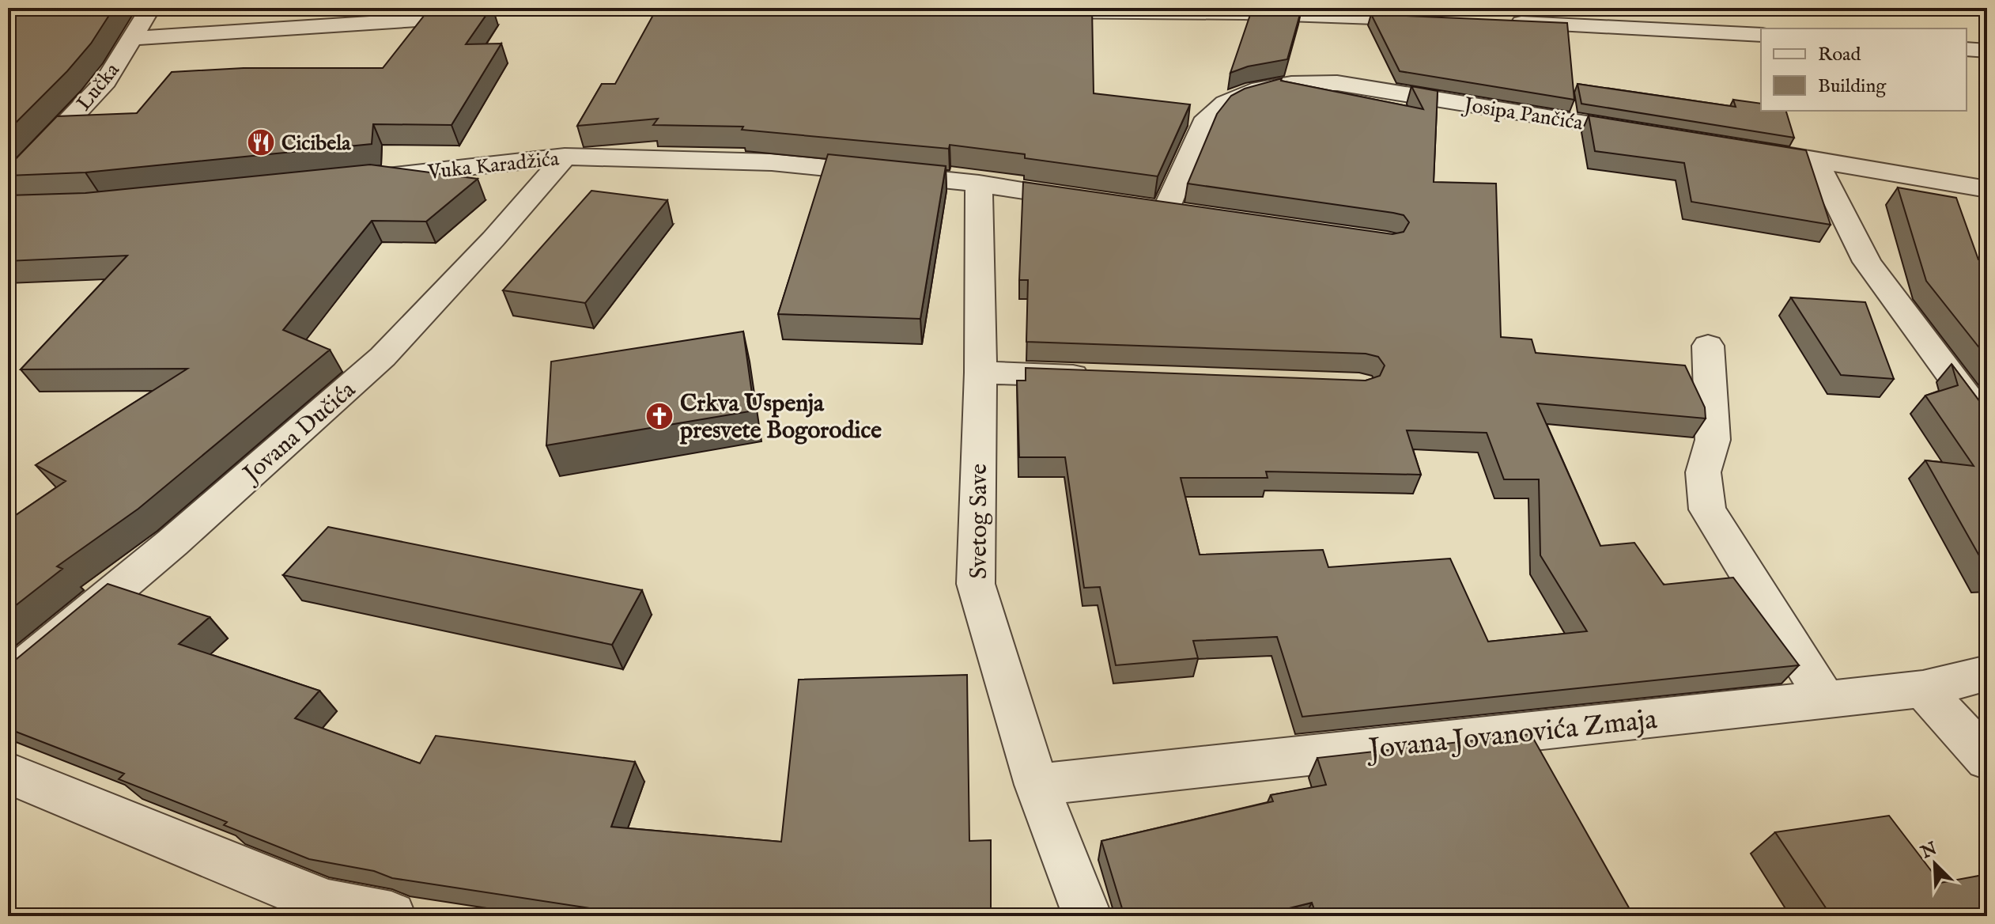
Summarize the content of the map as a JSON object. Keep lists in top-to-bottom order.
{
  "streets": {
    "street": [
      "Lučka",
      "Josipa Pančića",
      "Vuka Karadžića",
      "Jovana Dučića",
      "Svetog Save",
      "Jovana Jovanovića Zmaja"
    ]
  },
  "crossings": [
    ["Vuka Karadžića", "Jovana Dučića"],
    ["Vuka Karadžića", "Svetog Save"],
    ["Svetog Save", "Jovana Jovanovića Zmaja"]
  ],
  "places": {
    "restaurant": ["Cicibela"],
    "church": ["Crkva Uspenja presvete Bogorodice"]
  },
  "legend": ["Road", "Building"],
  "north": "top left"
}
